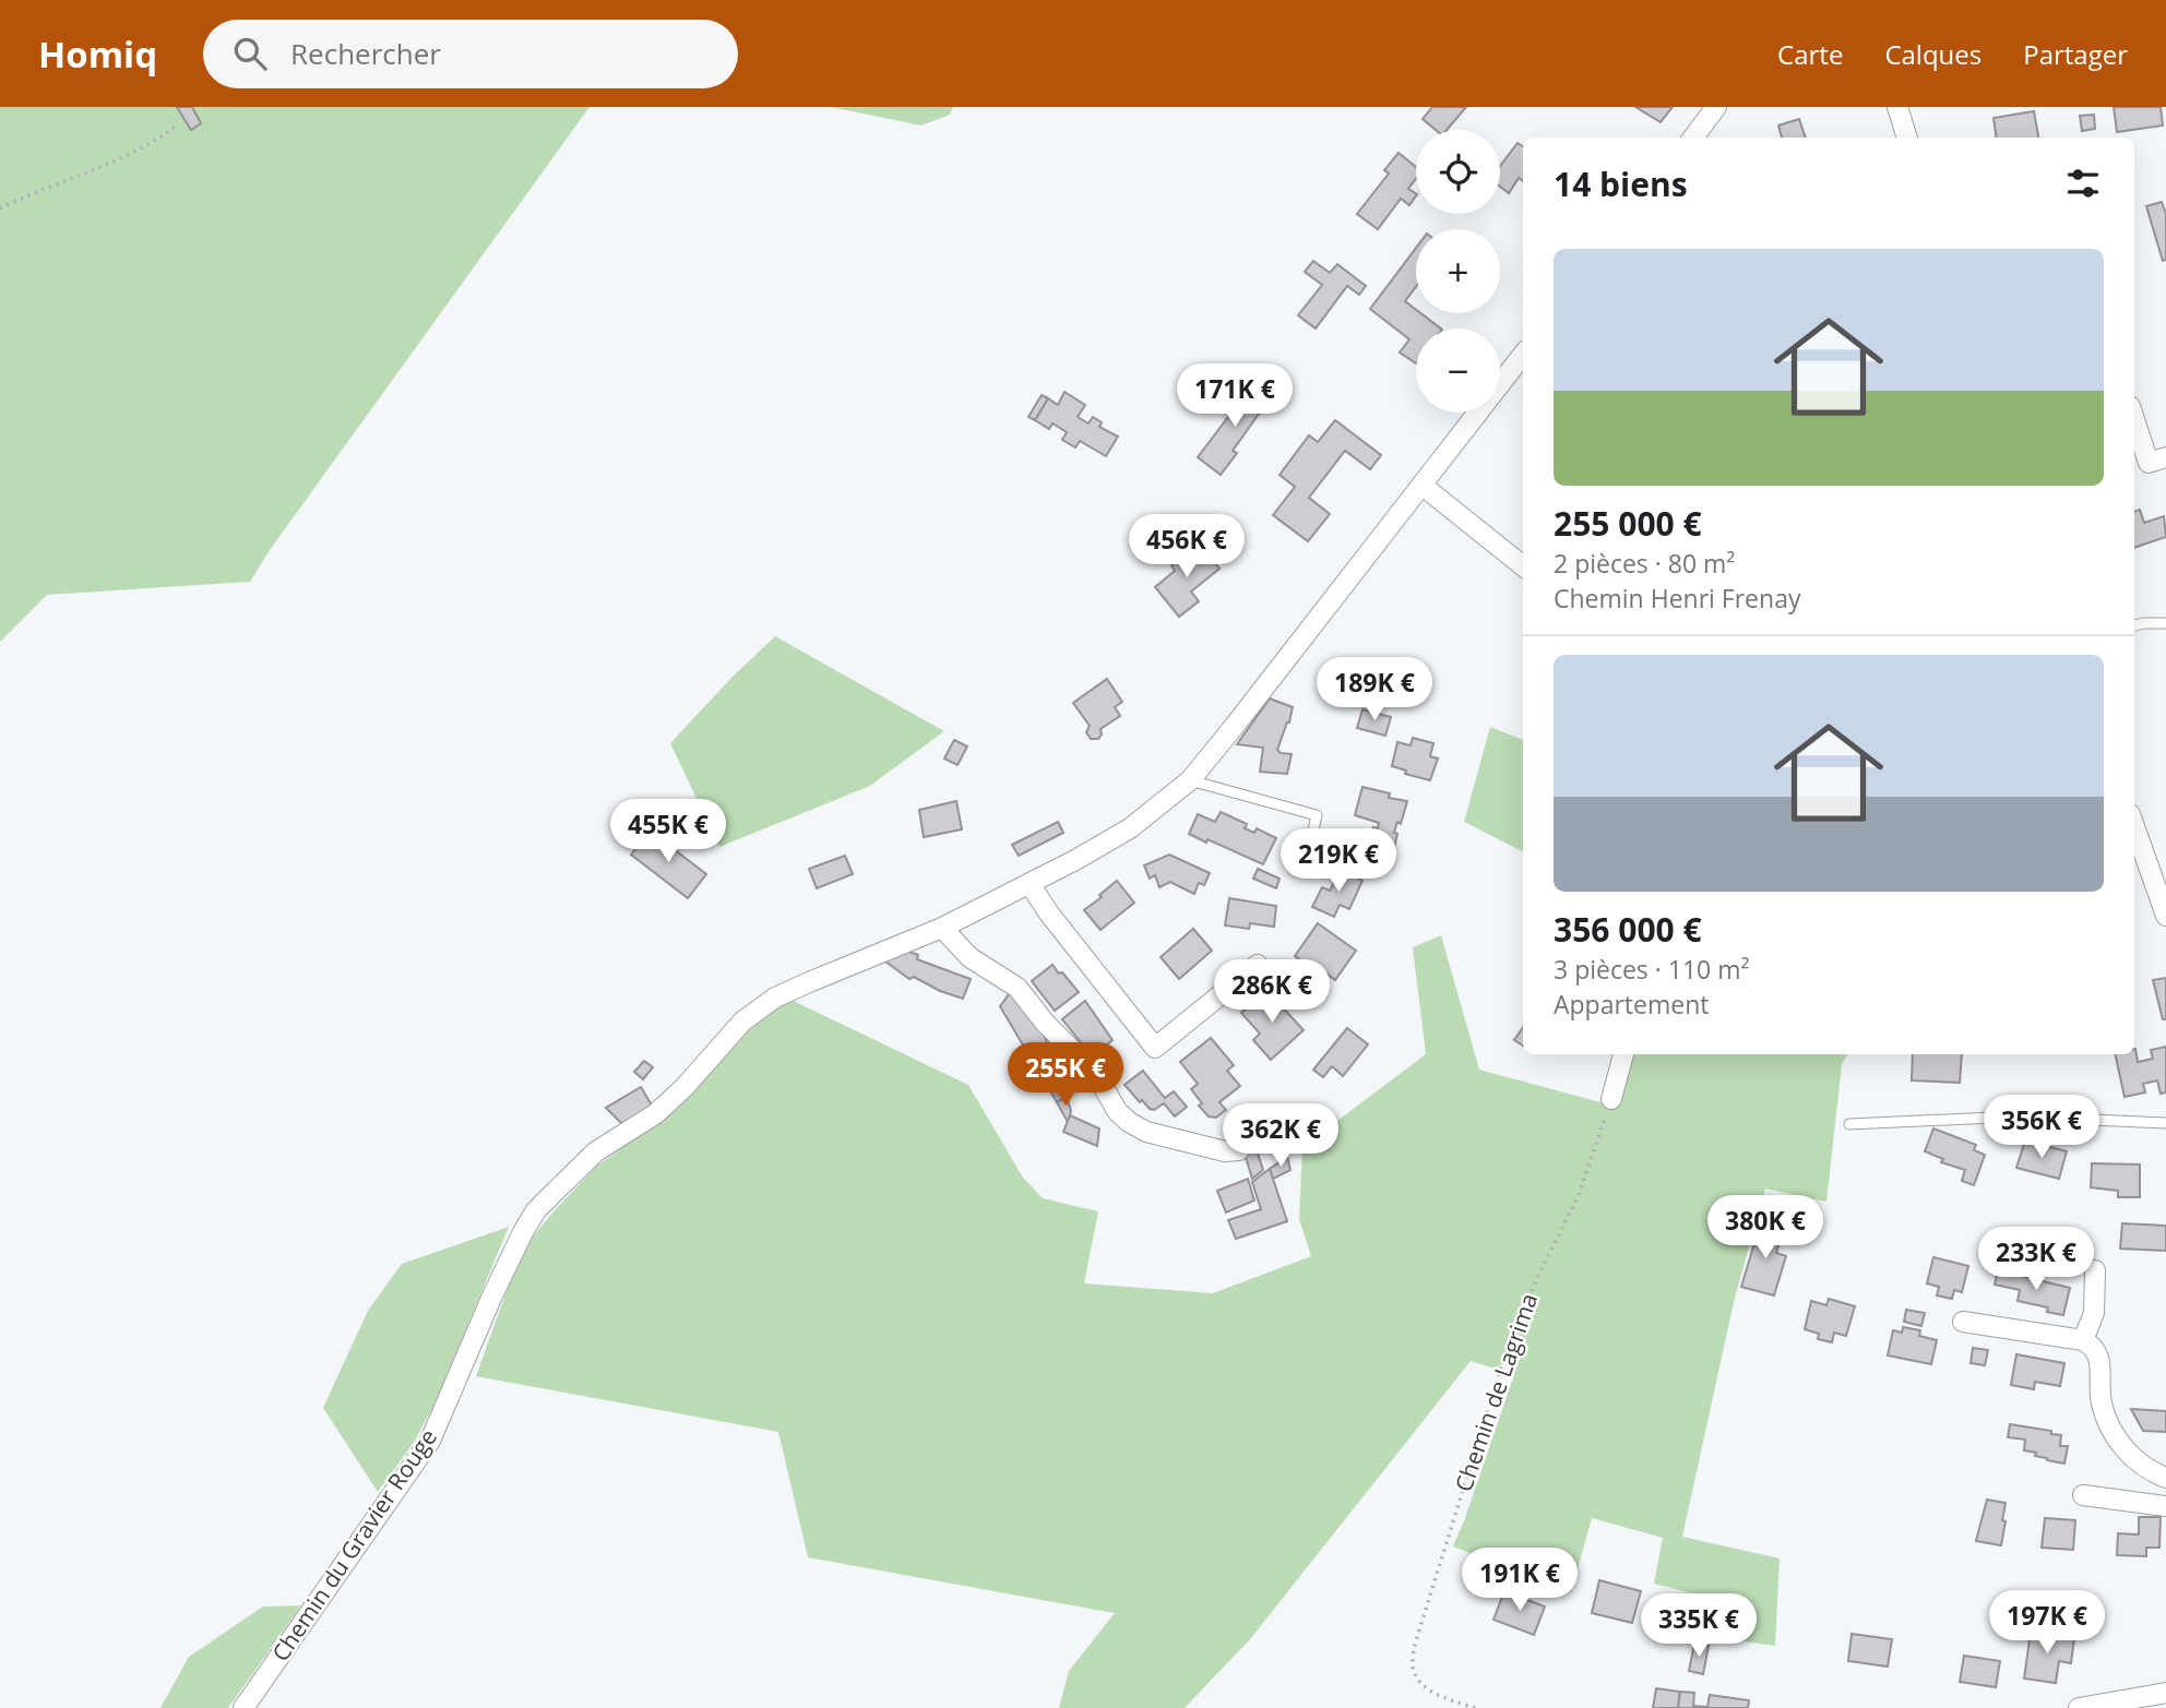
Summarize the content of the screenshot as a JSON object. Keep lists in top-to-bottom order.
{
  "streets": {
    "street": ["Chemin du Gravier Rouge"],
    "path": ["Chemin de Lagrima"]
  },
  "page": {
    "header": "Homiq",
    "search": "Rechercher",
    "nav": ["Carte", "Calques", "Partager"],
    "map_buttons": ["+", "−"],
    "heading": "14 biens",
    "list": [
      {
        "name": "255 000 €",
        "note": "2 pièces · 80 m² · Chemin Henri Frenay"
      },
      {
        "name": "356 000 €",
        "note": "3 pièces · 110 m² · Appartement"
      }
    ],
    "price": [
      "171K €",
      "456K €",
      "189K €",
      "455K €",
      "219K €",
      "286K €",
      "255K €",
      "356K €",
      "362K €",
      "380K €",
      "233K €",
      "191K €",
      "197K €",
      "335K €"
    ]
  }
}
